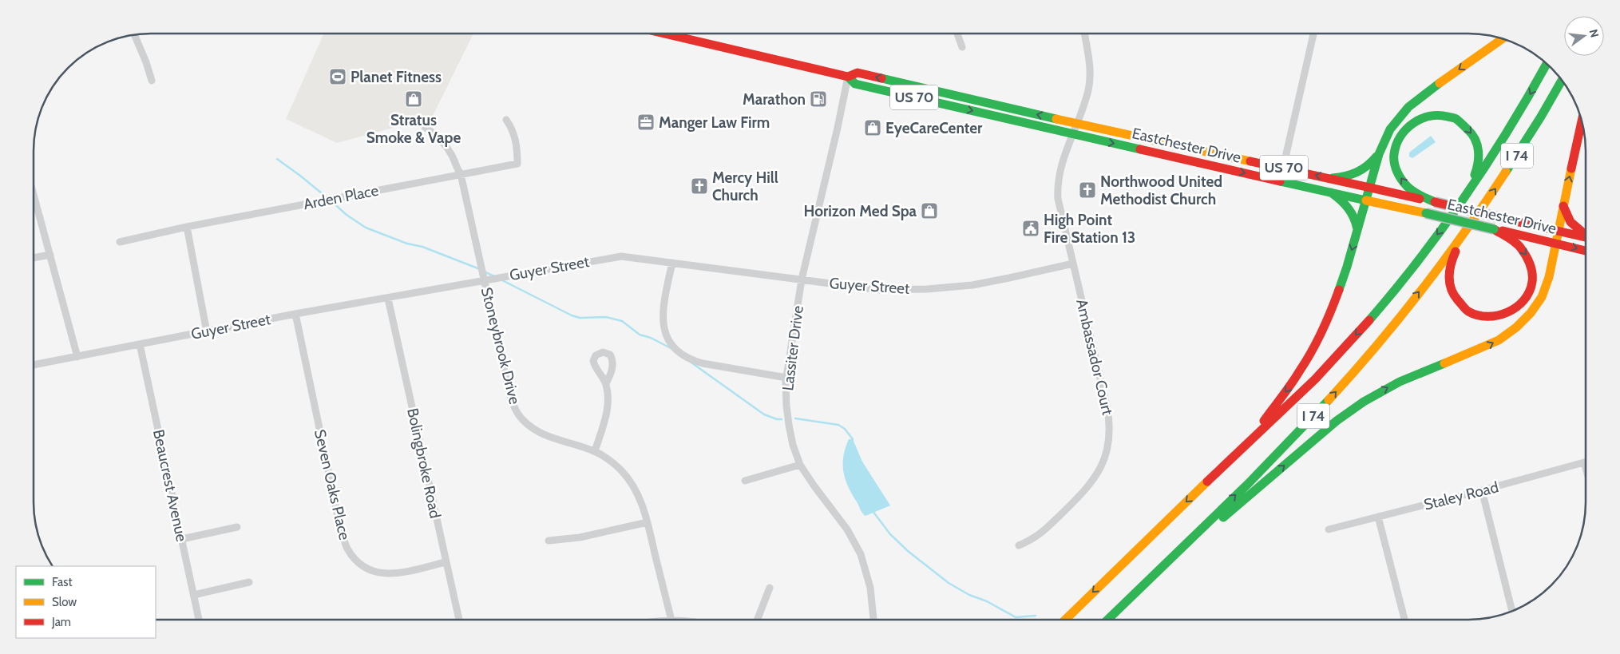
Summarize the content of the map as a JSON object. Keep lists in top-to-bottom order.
{
  "streets": {
    "main road": ["US 70", "Eastchester Drive", "I 74"],
    "street": [
      "Arden Place",
      "Guyer Street",
      "Stoneybrook Drive",
      "Lassiter Drive",
      "Ambassador Court",
      "Bolingbroke Road",
      "Seven Oaks Place",
      "Beaucrest Avenue",
      "Staley Road"
    ]
  },
  "crossings": [
    ["Eastchester Drive", "Lassiter Drive"],
    ["Eastchester Drive", "Ambassador Court"],
    ["Arden Place", "Stoneybrook Drive"],
    ["Guyer Street", "Stoneybrook Drive"],
    ["Guyer Street", "Lassiter Drive"],
    ["Guyer Street", "Ambassador Court"],
    ["Guyer Street", "Bolingbroke Road"],
    ["Guyer Street", "Seven Oaks Place"],
    ["Guyer Street", "Beaucrest Avenue"],
    ["Bolingbroke Road", "Seven Oaks Place"]
  ],
  "places": {
    "sports": ["Planet Fitness"],
    "shop": ["Stratus Smoke & Vape", "EyeCareCenter", "Horizon Med Spa"],
    "fuel station": ["Marathon"],
    "office": ["Manger Law Firm"],
    "church": ["Mercy Hill Church", "Northwood United Methodist Church"],
    "public building": ["High Point Fire Station 13"]
  },
  "legend": ["Fast", "Slow", "Jam"],
  "north": "right"
}
